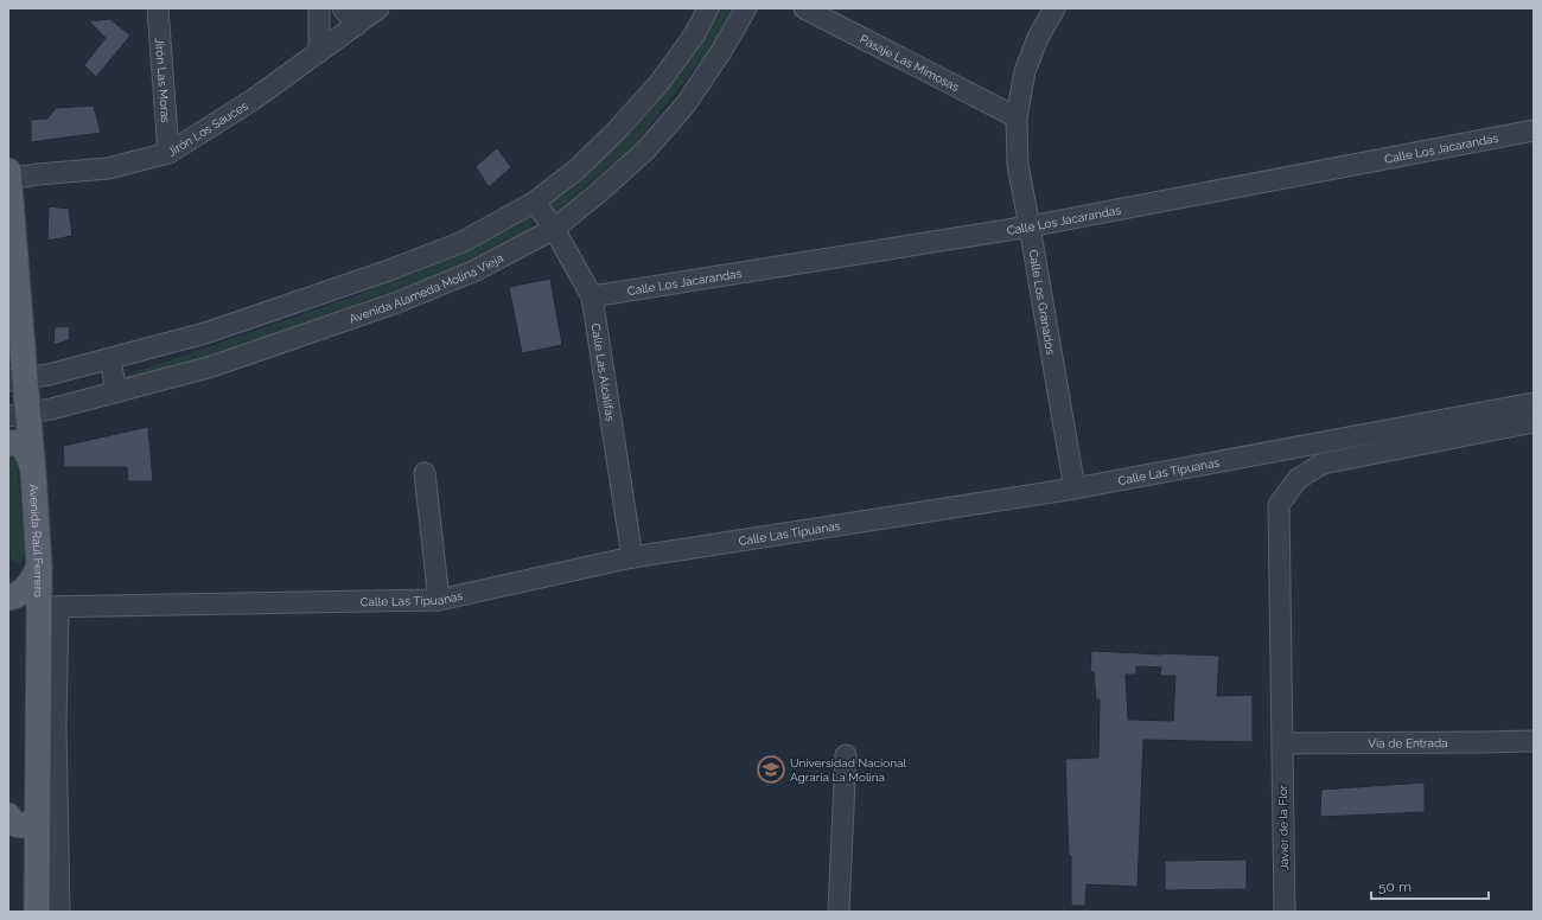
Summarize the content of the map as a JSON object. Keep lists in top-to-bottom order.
{
  "streets": {
    "main road": ["Avenida Raúl Ferrero"],
    "street": [
      "Pasaje Las Mimosas",
      "Jirón Las Moras",
      "Jirón Los Sauces",
      "Calle Los Jacarandas",
      "Avenida Alameda Molina Vieja",
      "Calle Los Granados",
      "Calle Las Alcalifas",
      "Calle Las Tipuanas",
      "Vía de Entrada",
      "Javier de la Flor"
    ]
  },
  "crossings": [
    ["Pasaje Las Mimosas", "Calle Los Granados"],
    ["Jirón Las Moras", "Jirón Los Sauces"],
    ["Jirón Los Sauces", "Avenida Raúl Ferrero"],
    ["Calle Los Jacarandas", "Calle Los Granados"],
    ["Calle Los Jacarandas", "Calle Las Alcalifas"],
    ["Avenida Alameda Molina Vieja", "Calle Las Alcalifas"],
    ["Avenida Alameda Molina Vieja", "Avenida Raúl Ferrero"],
    ["Calle Los Granados", "Calle Las Tipuanas"],
    ["Calle Las Alcalifas", "Calle Las Tipuanas"],
    ["Calle Las Tipuanas", "Avenida Raúl Ferrero"],
    ["Vía de Entrada", "Javier de la Flor"]
  ],
  "places": {
    "school or university": ["Universidad Nacional Agraria La Molina"]
  },
  "scale_bar": "50 m"
}
